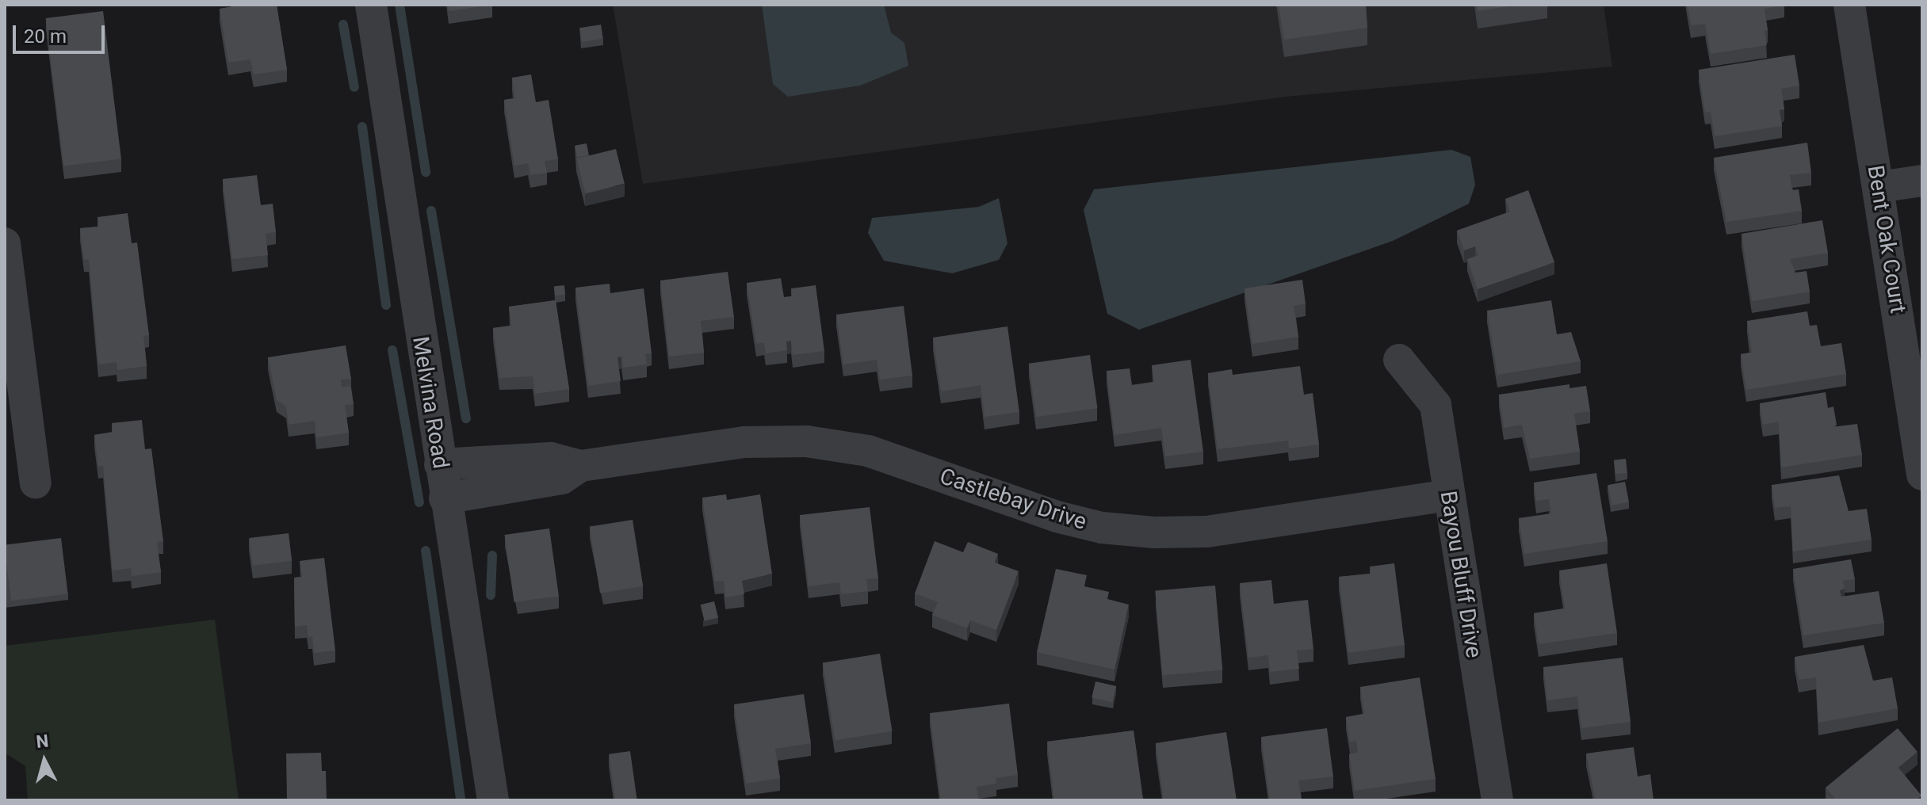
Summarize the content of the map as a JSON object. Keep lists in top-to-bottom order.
{
  "streets": {
    "street": [
      "Bent Oak Court",
      "Melvina Road",
      "Castlebay Drive",
      "Bayou Bluff Drive"
    ]
  },
  "crossings": [
    ["Melvina Road", "Castlebay Drive"],
    ["Castlebay Drive", "Bayou Bluff Drive"]
  ],
  "scale_bar": "20 m",
  "north": "top"
}
